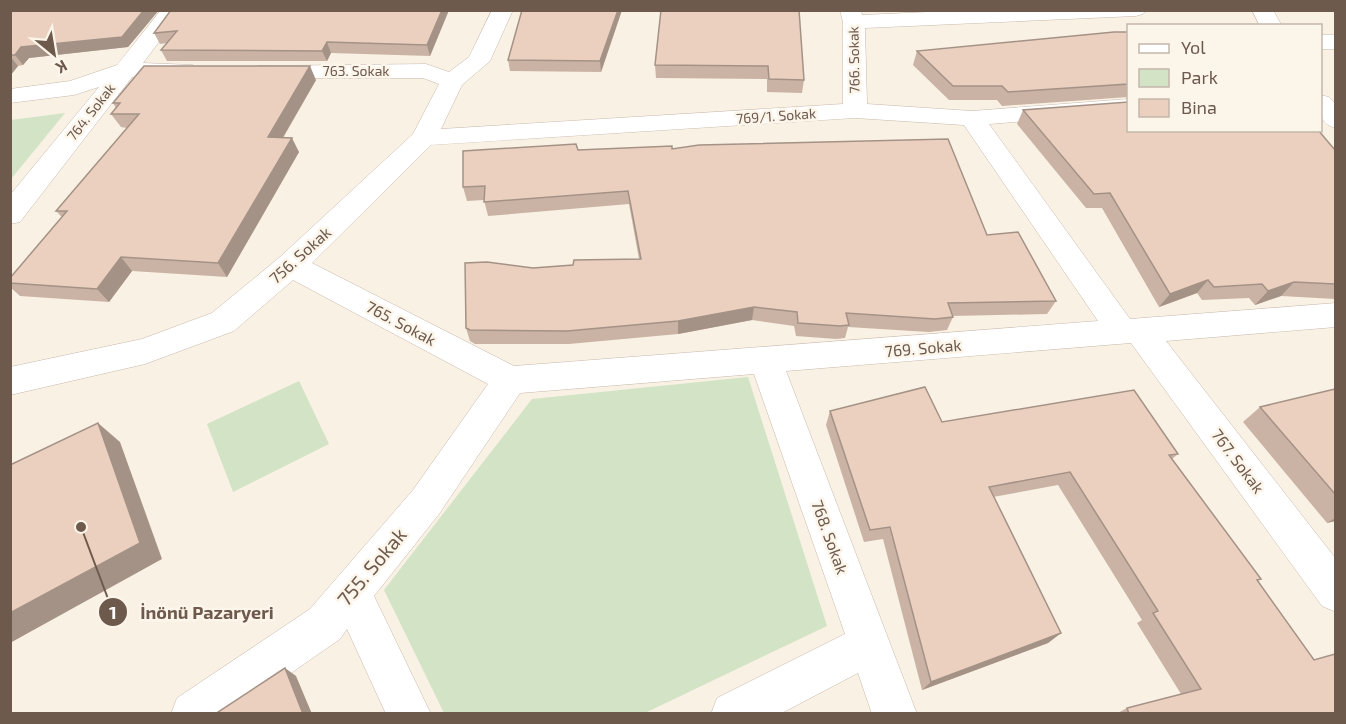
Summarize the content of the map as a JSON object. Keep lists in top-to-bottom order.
{
  "streets": {
    "street": [
      "766. Sokak",
      "763. Sokak",
      "764. Sokak",
      "769/1. Sokak",
      "756. Sokak",
      "765. Sokak",
      "769. Sokak",
      "767. Sokak",
      "768. Sokak",
      "755. Sokak"
    ]
  },
  "crossings": [
    ["766. Sokak", "769/1. Sokak"],
    ["763. Sokak", "756. Sokak"],
    ["769/1. Sokak", "756. Sokak"],
    ["769/1. Sokak", "767. Sokak"],
    ["756. Sokak", "765. Sokak"],
    ["765. Sokak", "769. Sokak"],
    ["765. Sokak", "755. Sokak"],
    ["769. Sokak", "767. Sokak"],
    ["769. Sokak", "768. Sokak"],
    ["769. Sokak", "755. Sokak"]
  ],
  "places": ["İnönü Pazaryeri"],
  "legend": ["Yol", "Park", "Bina"],
  "north": "bottom right"
}
